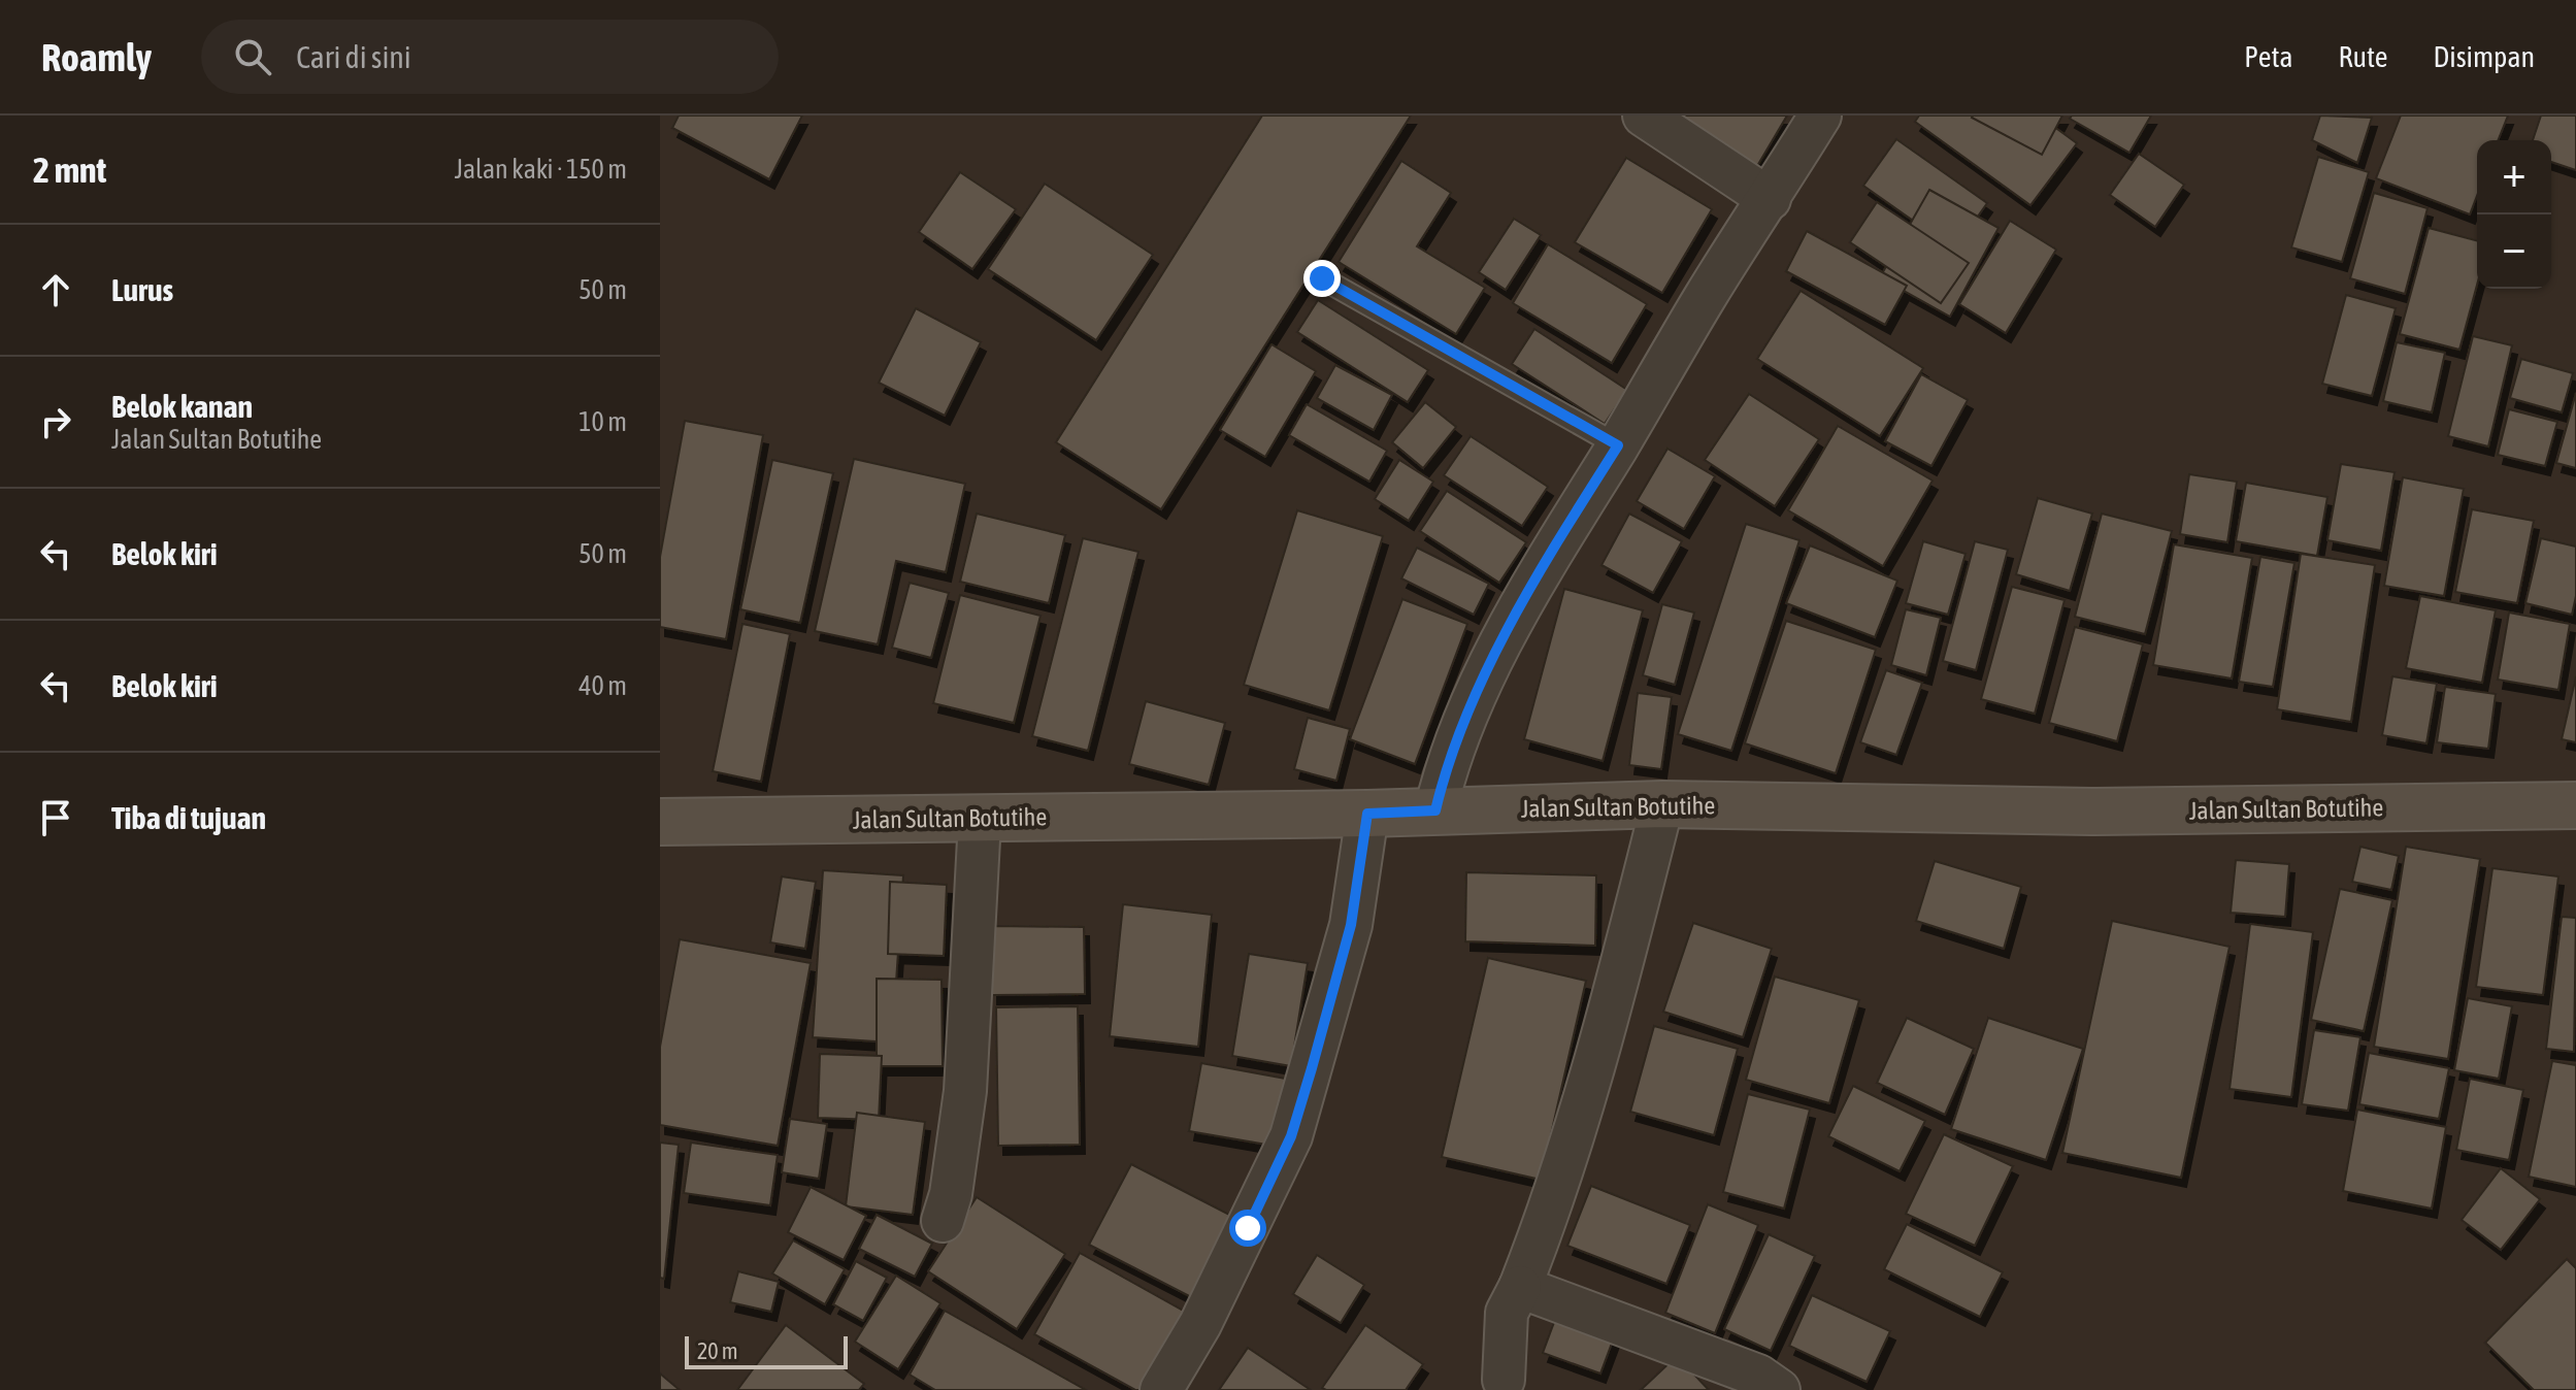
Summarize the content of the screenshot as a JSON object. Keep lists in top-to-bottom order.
{
  "streets": {
    "main road": ["Jalan Sultan Botutihe"]
  },
  "scale_bar": "20 m",
  "page": {
    "header": "Roamly",
    "search": "Cari di sini",
    "nav": ["Peta", "Rute", "Disimpan"],
    "heading": ["2 mnt", "Jalan kaki · 150 m"],
    "map_buttons": ["+", "−"],
    "list": [
      ["Lurus", "50 m"],
      ["Belok kanan", "Jalan Sultan Botutihe", "10 m"],
      ["Belok kiri", "50 m"],
      ["Belok kiri", "40 m"],
      "Tiba di tujuan"
    ],
    "scale": "20 m"
  }
}
